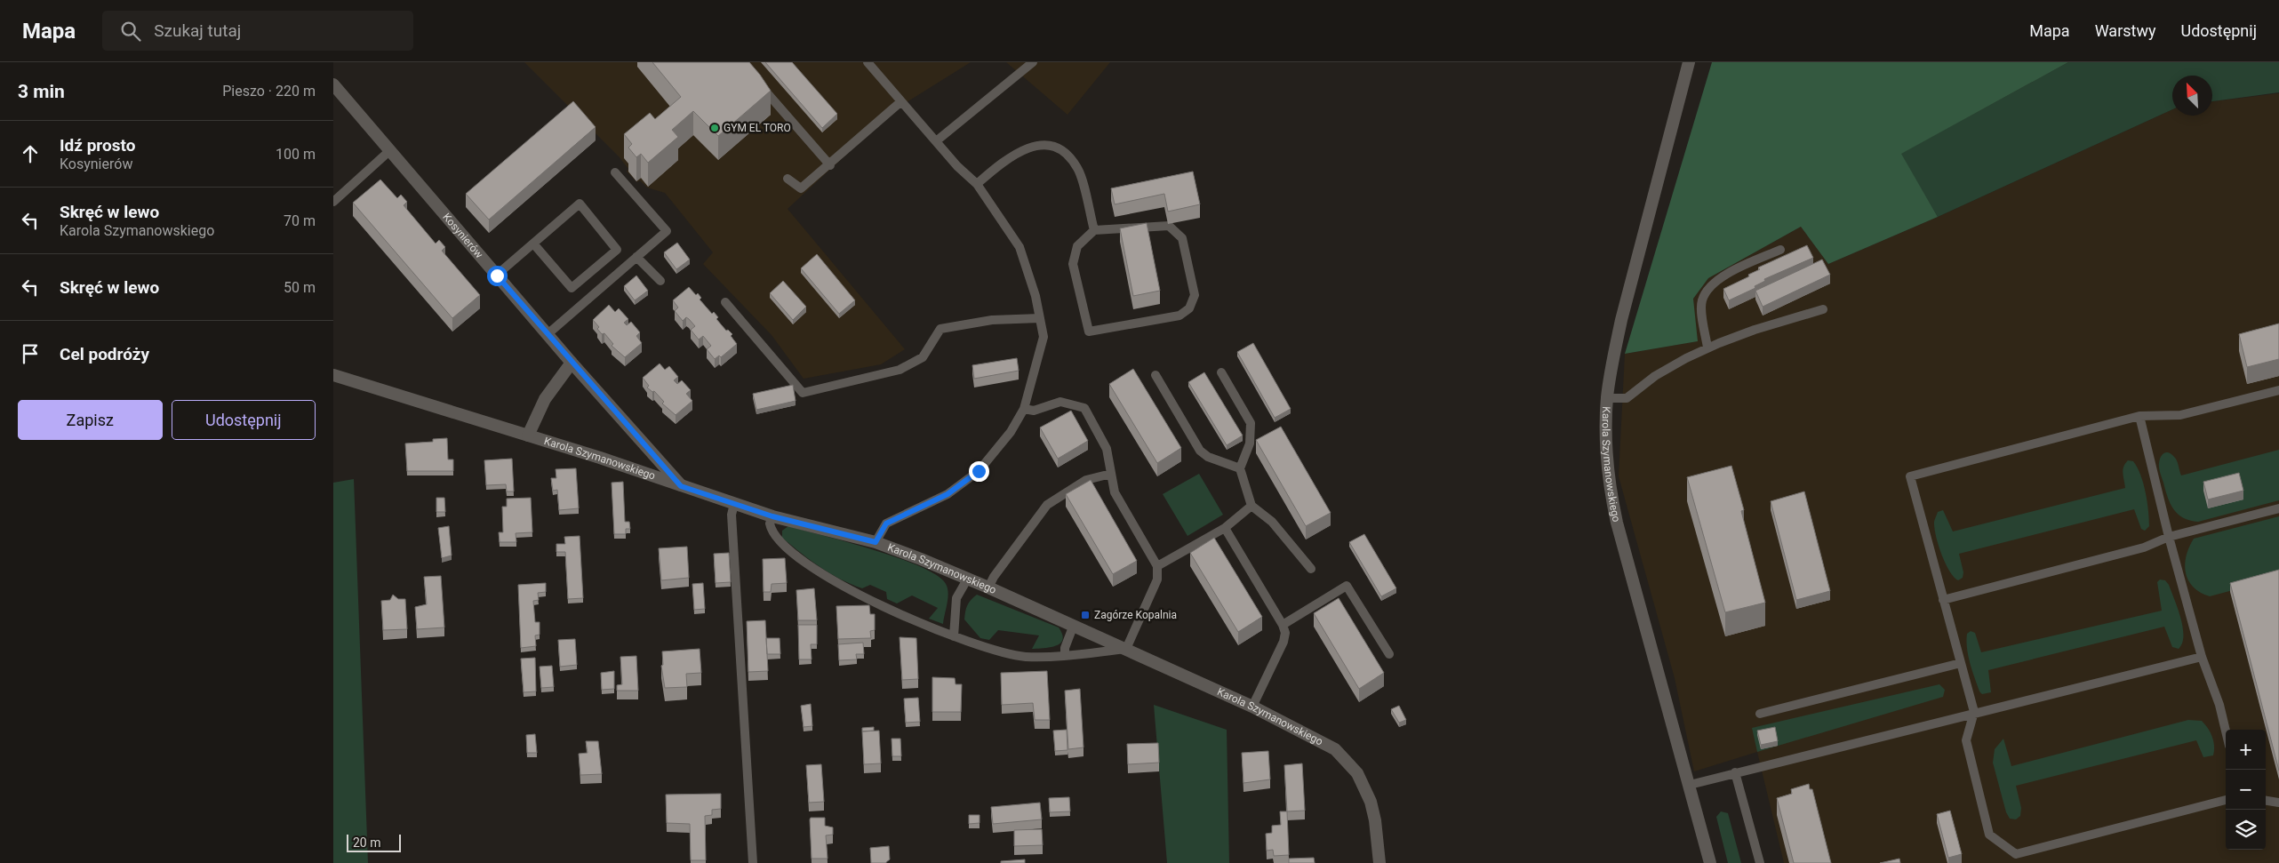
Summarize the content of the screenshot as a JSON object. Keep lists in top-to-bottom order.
{
  "streets": {
    "street": ["Kosynierów", "Karola Szymanowskiego"]
  },
  "crossings": [
    ["Kosynierów", "Karola Szymanowskiego"]
  ],
  "places": {
    "other": ["GYM EL TORO"],
    "transit": ["Zagórze Kopalnia"]
  },
  "scale_bar": "20 m",
  "north": "top left",
  "page": {
    "header": "Mapa",
    "search": "Szukaj tutaj",
    "nav": ["Mapa", "Warstwy", "Udostępnij"],
    "heading": ["3 min", "Pieszo · 220 m"],
    "list": [
      ["Idź prosto", "Kosynierów", "100 m"],
      ["Skręć w lewo", "Karola Szymanowskiego", "70 m"],
      ["Skręć w lewo", "50 m"],
      "Cel podróży"
    ],
    "buttons": ["Zapisz", "Udostępnij"],
    "map_buttons": ["+", "−"],
    "scale": "20 m"
  }
}
